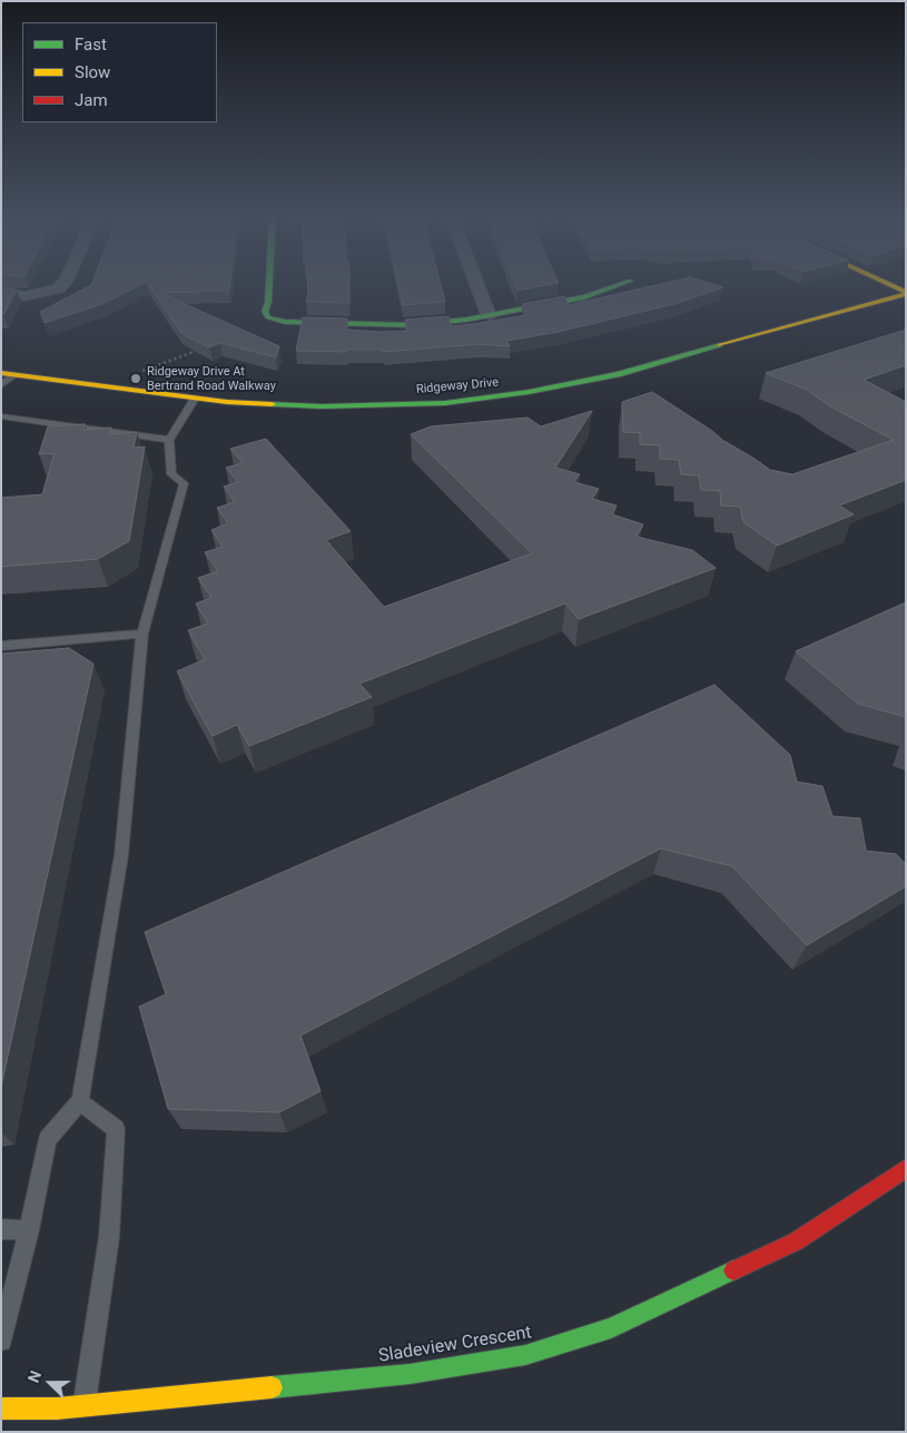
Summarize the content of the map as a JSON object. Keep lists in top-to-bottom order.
{
  "streets": {
    "street": ["Ridgeway Drive", "Sladeview Crescent"]
  },
  "places": ["Ridgeway Drive At Bertrand Road Walkway"],
  "legend": ["Fast", "Slow", "Jam"],
  "north": "left"
}
